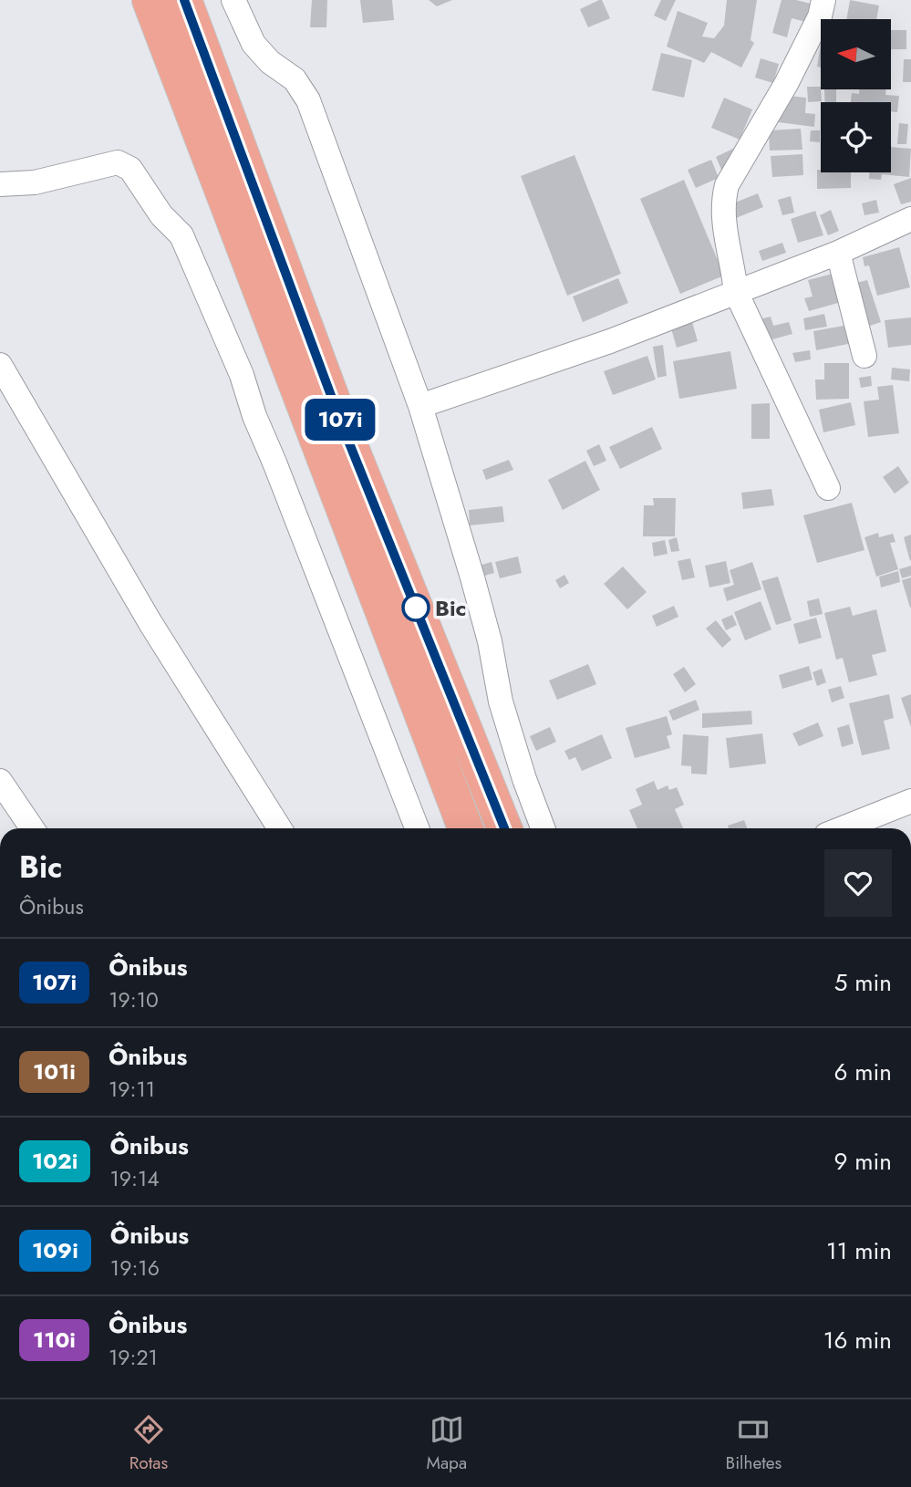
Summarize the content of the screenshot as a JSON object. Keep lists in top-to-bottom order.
{
  "places": ["Bic"],
  "lines": ["bus line 107i"],
  "north": "left",
  "page": {
    "on_map": "107i",
    "heading": ["Bic", "Ônibus"],
    "list": [
      {
        "mark": "107i",
        "name": "Ônibus",
        "note": "19:10",
        "value": "5 min"
      },
      {
        "mark": "101i",
        "name": "Ônibus",
        "note": "19:11",
        "value": "6 min"
      },
      {
        "mark": "102i",
        "name": "Ônibus",
        "note": "19:14",
        "value": "9 min"
      },
      {
        "mark": "109i",
        "name": "Ônibus",
        "note": "19:16",
        "value": "11 min"
      },
      {
        "mark": "110i",
        "name": "Ônibus",
        "note": "19:21",
        "value": "16 min"
      }
    ],
    "tabs": ["Rotas", "Mapa", "Bilhetes"]
  }
}
